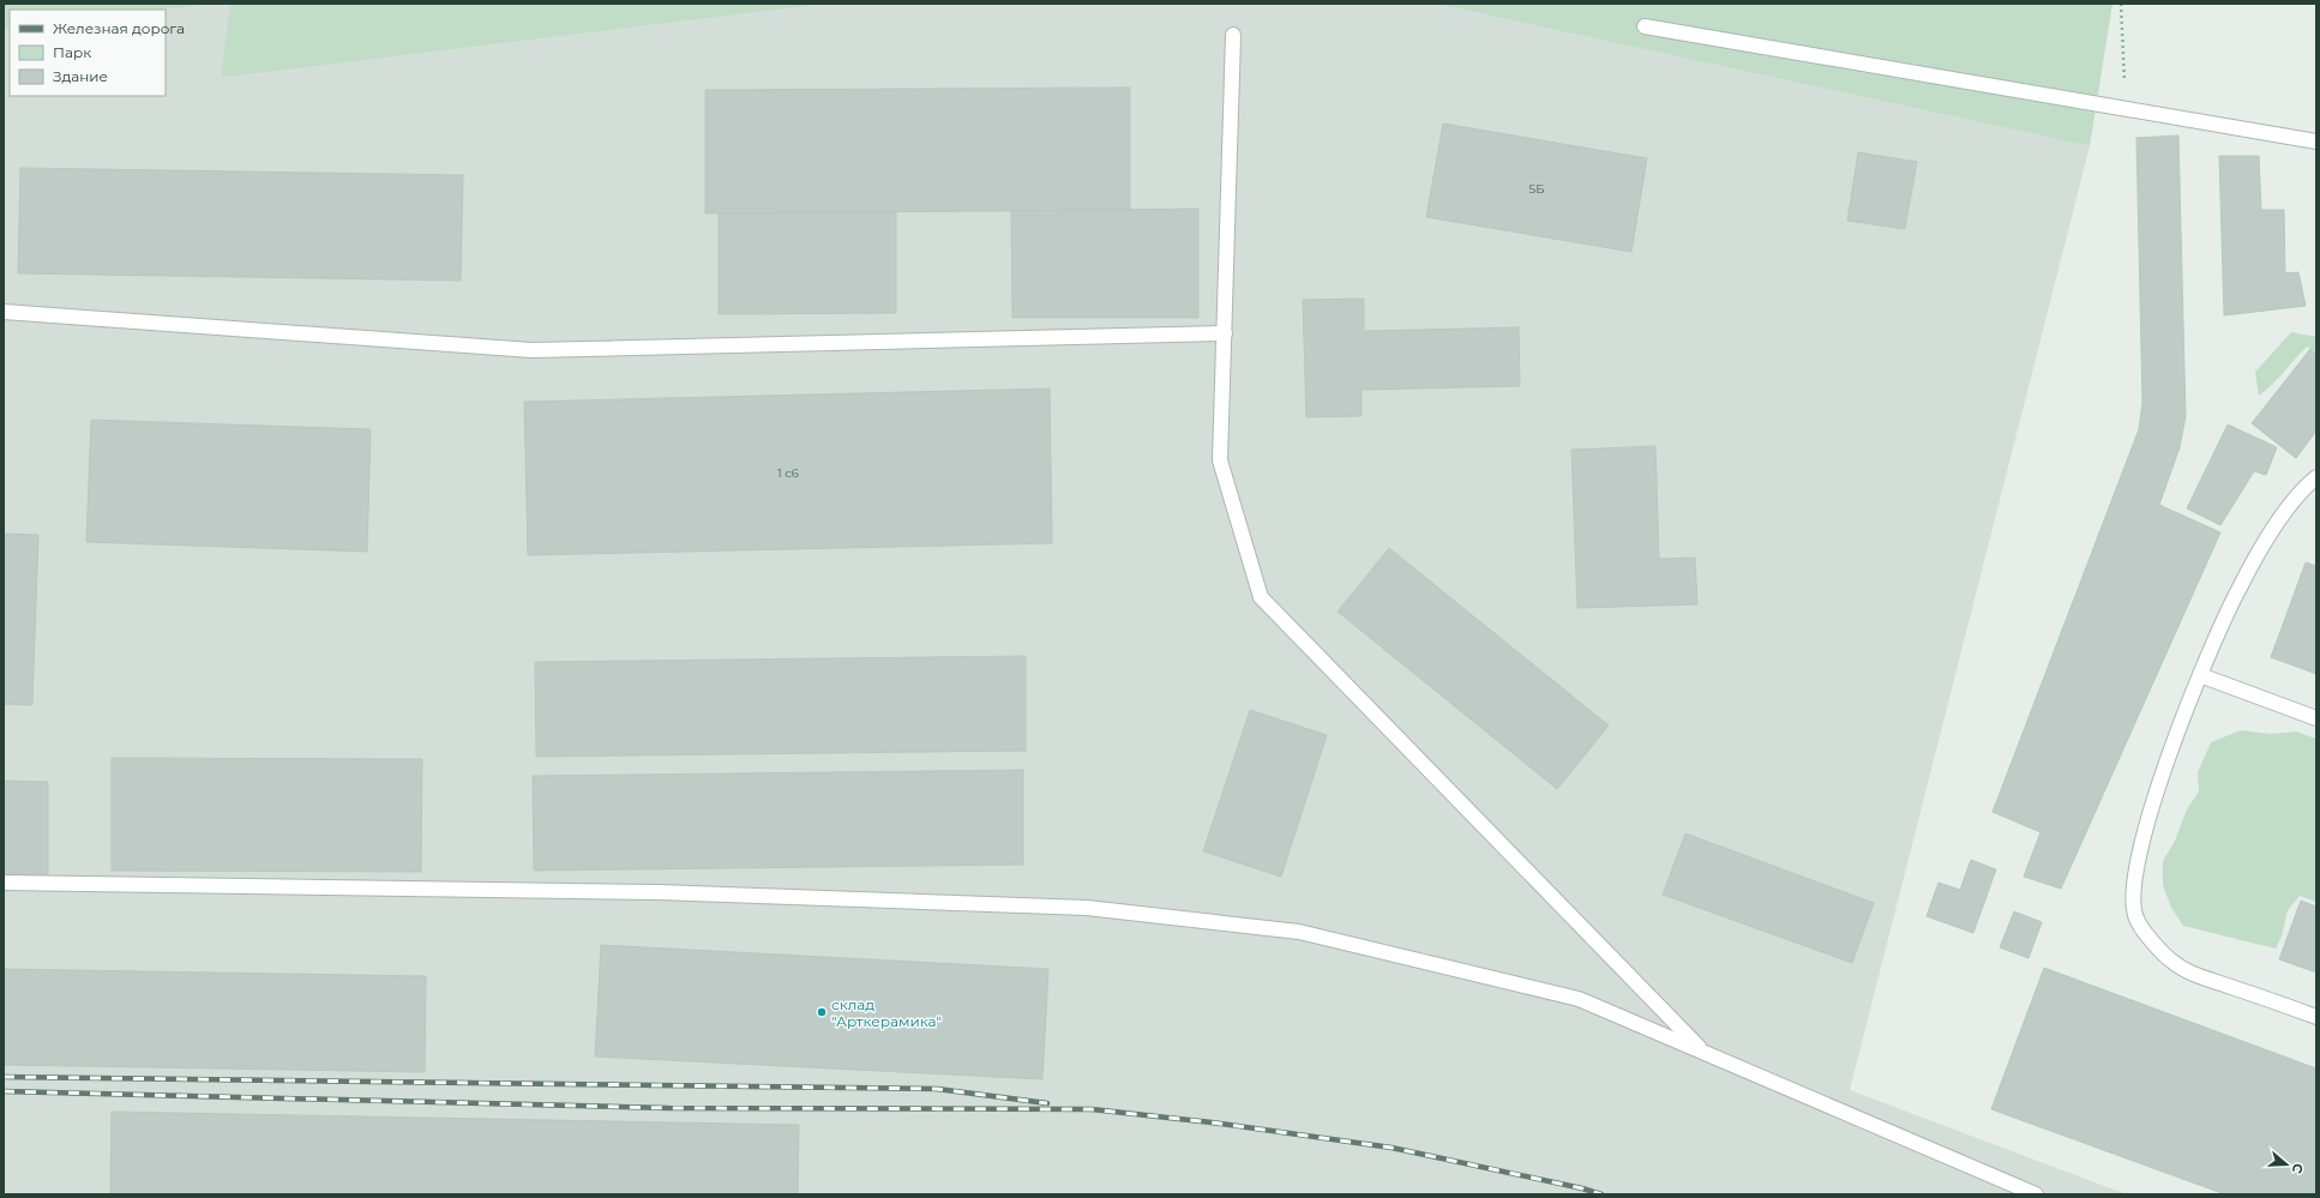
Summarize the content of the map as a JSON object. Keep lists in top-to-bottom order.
{
  "places": ["склад \"Арткерамика\""],
  "house_numbers": ["5Б", "1 с6"],
  "legend": ["Железная дорога", "Парк", "Здание"],
  "north": "right"
}
